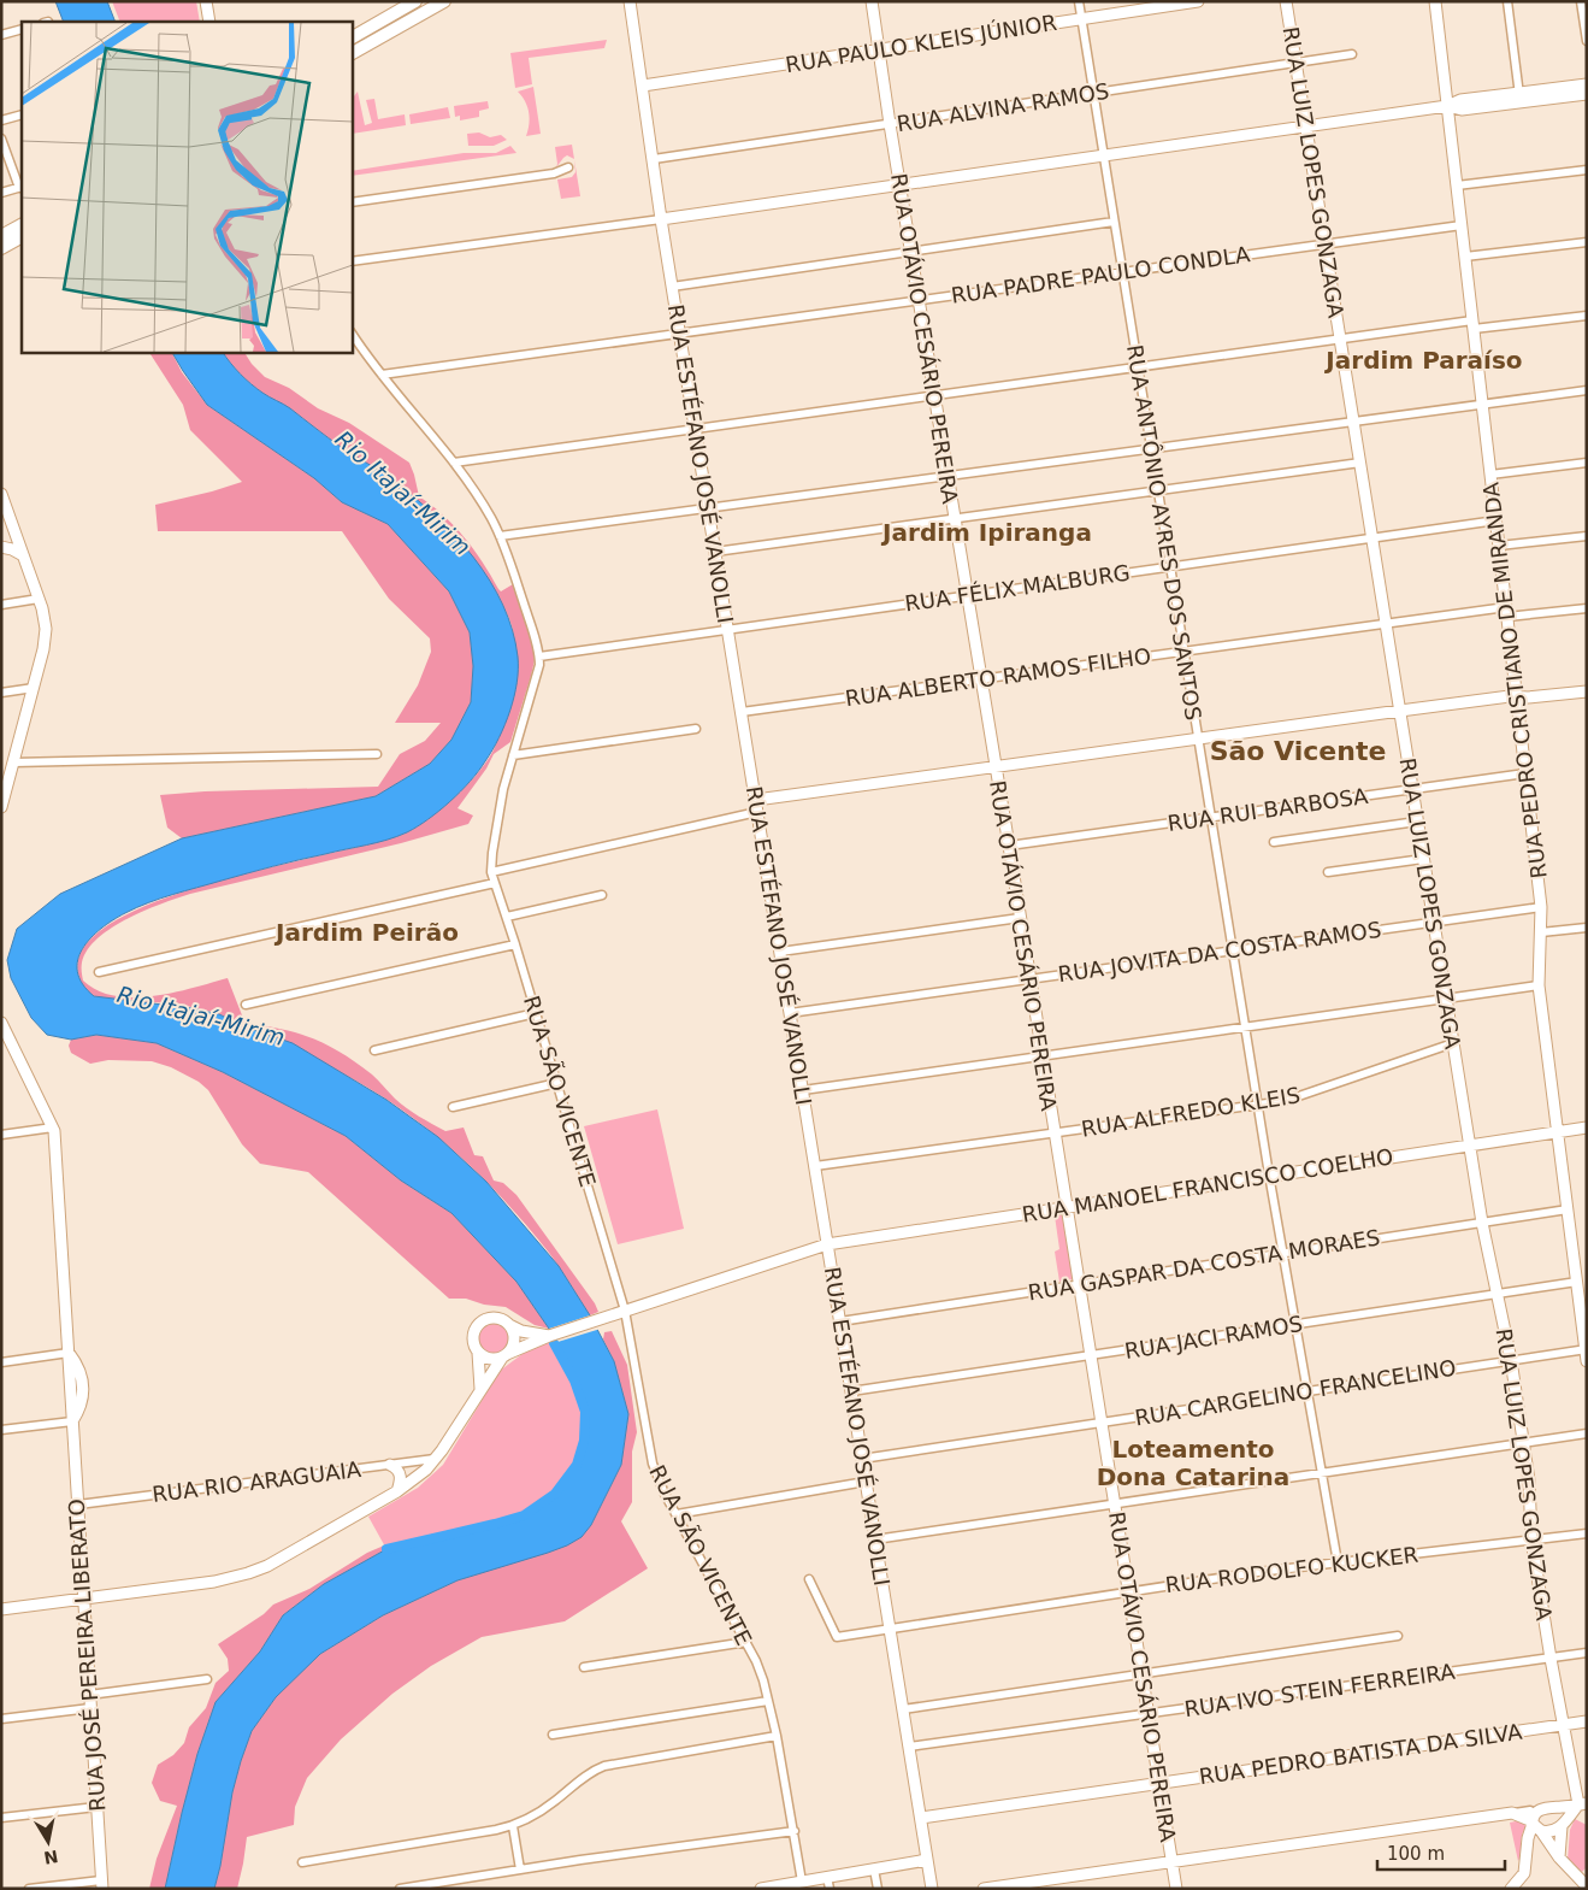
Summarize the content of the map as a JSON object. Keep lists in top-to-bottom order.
{
  "streets": {
    "main road": [
      "RUA PAULO KLEIS JÚNIOR",
      "RUA LUIZ LOPES GONZAGA",
      "RUA OTÁVIO CESÁRIO PEREIRA",
      "RUA ESTÉFANO JOSÉ VANOLLI",
      "RUA PEDRO CRISTIANO DE MIRANDA",
      "RUA MANOEL FRANCISCO COELHO",
      "RUA JOSÉ PEREIRA LIBERATO",
      "RUA PEDRO BATISTA DA SILVA"
    ],
    "street": [
      "RUA ALVINA RAMOS",
      "RUA PADRE PAULO CONDLA",
      "RUA ANTÔNIO AYRES DOS SANTOS",
      "RUA FÉLIX MALBURG",
      "RUA ALBERTO RAMOS FILHO",
      "RUA RUI BARBOSA",
      "RUA JOVITA DA COSTA RAMOS",
      "RUA SÃO VICENTE",
      "RUA ALFREDO KLEIS",
      "RUA GASPAR DA COSTA MORAES",
      "RUA JACI RAMOS",
      "RUA CARGELINO FRANCELINO",
      "RUA RIO ARAGUAIA",
      "RUA RODOLFO KUCKER",
      "RUA IVO STEIN FERREIRA"
    ]
  },
  "crossings": [
    ["RUA PAULO KLEIS JÚNIOR", "RUA OTÁVIO CESÁRIO PEREIRA"],
    ["RUA PAULO KLEIS JÚNIOR", "RUA ESTÉFANO JOSÉ VANOLLI"],
    ["RUA PAULO KLEIS JÚNIOR", "RUA ANTÔNIO AYRES DOS SANTOS"],
    ["RUA ALVINA RAMOS", "RUA LUIZ LOPES GONZAGA"],
    ["RUA ALVINA RAMOS", "RUA OTÁVIO CESÁRIO PEREIRA"],
    ["RUA ALVINA RAMOS", "RUA ESTÉFANO JOSÉ VANOLLI"],
    ["RUA ALVINA RAMOS", "RUA ANTÔNIO AYRES DOS SANTOS"],
    ["RUA LUIZ LOPES GONZAGA", "RUA PADRE PAULO CONDLA"],
    ["RUA LUIZ LOPES GONZAGA", "RUA FÉLIX MALBURG"],
    ["RUA LUIZ LOPES GONZAGA", "RUA ALBERTO RAMOS FILHO"],
    ["RUA LUIZ LOPES GONZAGA", "RUA RUI BARBOSA"],
    ["RUA LUIZ LOPES GONZAGA", "RUA JOVITA DA COSTA RAMOS"],
    ["RUA LUIZ LOPES GONZAGA", "RUA ALFREDO KLEIS"],
    ["RUA LUIZ LOPES GONZAGA", "RUA MANOEL FRANCISCO COELHO"],
    ["RUA LUIZ LOPES GONZAGA", "RUA GASPAR DA COSTA MORAES"],
    ["RUA LUIZ LOPES GONZAGA", "RUA JACI RAMOS"],
    ["RUA LUIZ LOPES GONZAGA", "RUA CARGELINO FRANCELINO"],
    ["RUA LUIZ LOPES GONZAGA", "RUA RODOLFO KUCKER"],
    ["RUA LUIZ LOPES GONZAGA", "RUA IVO STEIN FERREIRA"],
    ["RUA LUIZ LOPES GONZAGA", "RUA PEDRO BATISTA DA SILVA"],
    ["RUA PADRE PAULO CONDLA", "RUA OTÁVIO CESÁRIO PEREIRA"],
    ["RUA PADRE PAULO CONDLA", "RUA ESTÉFANO JOSÉ VANOLLI"],
    ["RUA PADRE PAULO CONDLA", "RUA ANTÔNIO AYRES DOS SANTOS"],
    ["RUA PADRE PAULO CONDLA", "RUA PEDRO CRISTIANO DE MIRANDA"],
    ["RUA PADRE PAULO CONDLA", "RUA SÃO VICENTE"],
    ["RUA OTÁVIO CESÁRIO PEREIRA", "RUA FÉLIX MALBURG"],
    ["RUA OTÁVIO CESÁRIO PEREIRA", "RUA ALBERTO RAMOS FILHO"],
    ["RUA OTÁVIO CESÁRIO PEREIRA", "RUA RUI BARBOSA"],
    ["RUA OTÁVIO CESÁRIO PEREIRA", "RUA JOVITA DA COSTA RAMOS"],
    ["RUA OTÁVIO CESÁRIO PEREIRA", "RUA ALFREDO KLEIS"],
    ["RUA OTÁVIO CESÁRIO PEREIRA", "RUA MANOEL FRANCISCO COELHO"],
    ["RUA OTÁVIO CESÁRIO PEREIRA", "RUA GASPAR DA COSTA MORAES"],
    ["RUA OTÁVIO CESÁRIO PEREIRA", "RUA JACI RAMOS"],
    ["RUA OTÁVIO CESÁRIO PEREIRA", "RUA CARGELINO FRANCELINO"],
    ["RUA OTÁVIO CESÁRIO PEREIRA", "RUA RODOLFO KUCKER"],
    ["RUA OTÁVIO CESÁRIO PEREIRA", "RUA IVO STEIN FERREIRA"],
    ["RUA OTÁVIO CESÁRIO PEREIRA", "RUA PEDRO BATISTA DA SILVA"],
    ["RUA ESTÉFANO JOSÉ VANOLLI", "RUA FÉLIX MALBURG"],
    ["RUA ESTÉFANO JOSÉ VANOLLI", "RUA ALBERTO RAMOS FILHO"],
    ["RUA ESTÉFANO JOSÉ VANOLLI", "RUA JOVITA DA COSTA RAMOS"],
    ["RUA ESTÉFANO JOSÉ VANOLLI", "RUA ALFREDO KLEIS"],
    ["RUA ESTÉFANO JOSÉ VANOLLI", "RUA MANOEL FRANCISCO COELHO"],
    ["RUA ESTÉFANO JOSÉ VANOLLI", "RUA GASPAR DA COSTA MORAES"],
    ["RUA ESTÉFANO JOSÉ VANOLLI", "RUA JACI RAMOS"],
    ["RUA ESTÉFANO JOSÉ VANOLLI", "RUA CARGELINO FRANCELINO"],
    ["RUA ESTÉFANO JOSÉ VANOLLI", "RUA RODOLFO KUCKER"],
    ["RUA ESTÉFANO JOSÉ VANOLLI", "RUA IVO STEIN FERREIRA"],
    ["RUA ESTÉFANO JOSÉ VANOLLI", "RUA PEDRO BATISTA DA SILVA"],
    ["RUA ANTÔNIO AYRES DOS SANTOS", "RUA FÉLIX MALBURG"],
    ["RUA ANTÔNIO AYRES DOS SANTOS", "RUA ALBERTO RAMOS FILHO"],
    ["RUA ANTÔNIO AYRES DOS SANTOS", "RUA RUI BARBOSA"],
    ["RUA ANTÔNIO AYRES DOS SANTOS", "RUA JOVITA DA COSTA RAMOS"],
    ["RUA ANTÔNIO AYRES DOS SANTOS", "RUA ALFREDO KLEIS"],
    ["RUA ANTÔNIO AYRES DOS SANTOS", "RUA MANOEL FRANCISCO COELHO"],
    ["RUA ANTÔNIO AYRES DOS SANTOS", "RUA GASPAR DA COSTA MORAES"],
    ["RUA ANTÔNIO AYRES DOS SANTOS", "RUA JACI RAMOS"],
    ["RUA ANTÔNIO AYRES DOS SANTOS", "RUA CARGELINO FRANCELINO"],
    ["RUA ANTÔNIO AYRES DOS SANTOS", "RUA RODOLFO KUCKER"],
    ["RUA FÉLIX MALBURG", "RUA PEDRO CRISTIANO DE MIRANDA"],
    ["RUA FÉLIX MALBURG", "RUA SÃO VICENTE"],
    ["RUA ALBERTO RAMOS FILHO", "RUA PEDRO CRISTIANO DE MIRANDA"],
    ["RUA PEDRO CRISTIANO DE MIRANDA", "RUA RUI BARBOSA"],
    ["RUA PEDRO CRISTIANO DE MIRANDA", "RUA JOVITA DA COSTA RAMOS"],
    ["RUA PEDRO CRISTIANO DE MIRANDA", "RUA MANOEL FRANCISCO COELHO"],
    ["RUA PEDRO CRISTIANO DE MIRANDA", "RUA GASPAR DA COSTA MORAES"],
    ["RUA PEDRO CRISTIANO DE MIRANDA", "RUA JACI RAMOS"],
    ["RUA PEDRO CRISTIANO DE MIRANDA", "RUA CARGELINO FRANCELINO"],
    ["RUA SÃO VICENTE", "RUA MANOEL FRANCISCO COELHO"],
    ["RUA RIO ARAGUAIA", "RUA JOSÉ PEREIRA LIBERATO"]
  ],
  "districts": [
    "Jardim Paraíso",
    "Jardim Ipiranga",
    "São Vicente",
    "Jardim Peirão",
    "Loteamento Dona Catarina"
  ],
  "water": ["Rio Itajaí-Mirim"],
  "scale_bar": "100 m",
  "north": "bottom"
}
